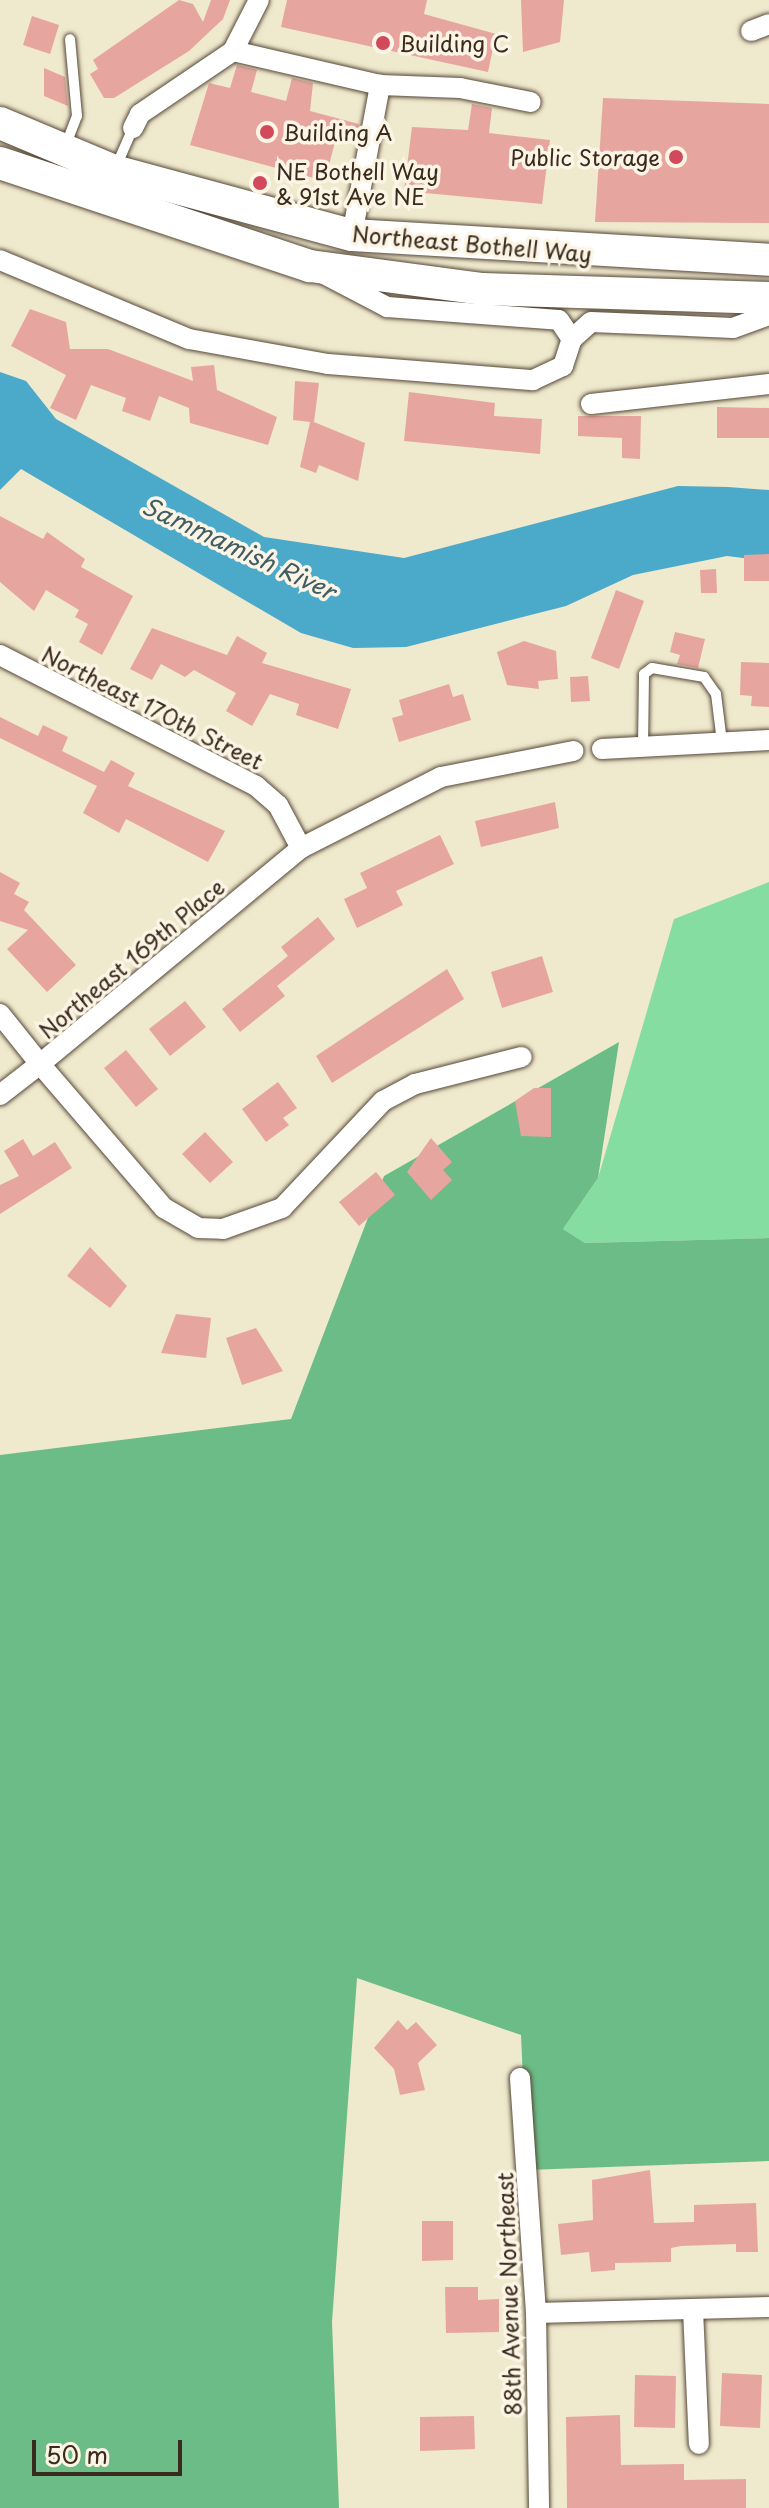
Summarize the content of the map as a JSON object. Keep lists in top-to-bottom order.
{
  "streets": {
    "main road": ["Northeast Bothell Way"],
    "street": ["Northeast 170th Street", "Northeast 169th Place", "88th Avenue Northeast"]
  },
  "crossings": [
    ["Northeast 170th Street", "Northeast 169th Place"]
  ],
  "water": ["Sammamish River"],
  "places": [
    "Building C",
    "Building A",
    "Public Storage",
    "NE Bothell Way & 91st Ave NE"
  ],
  "scale_bar": "50 m"
}
